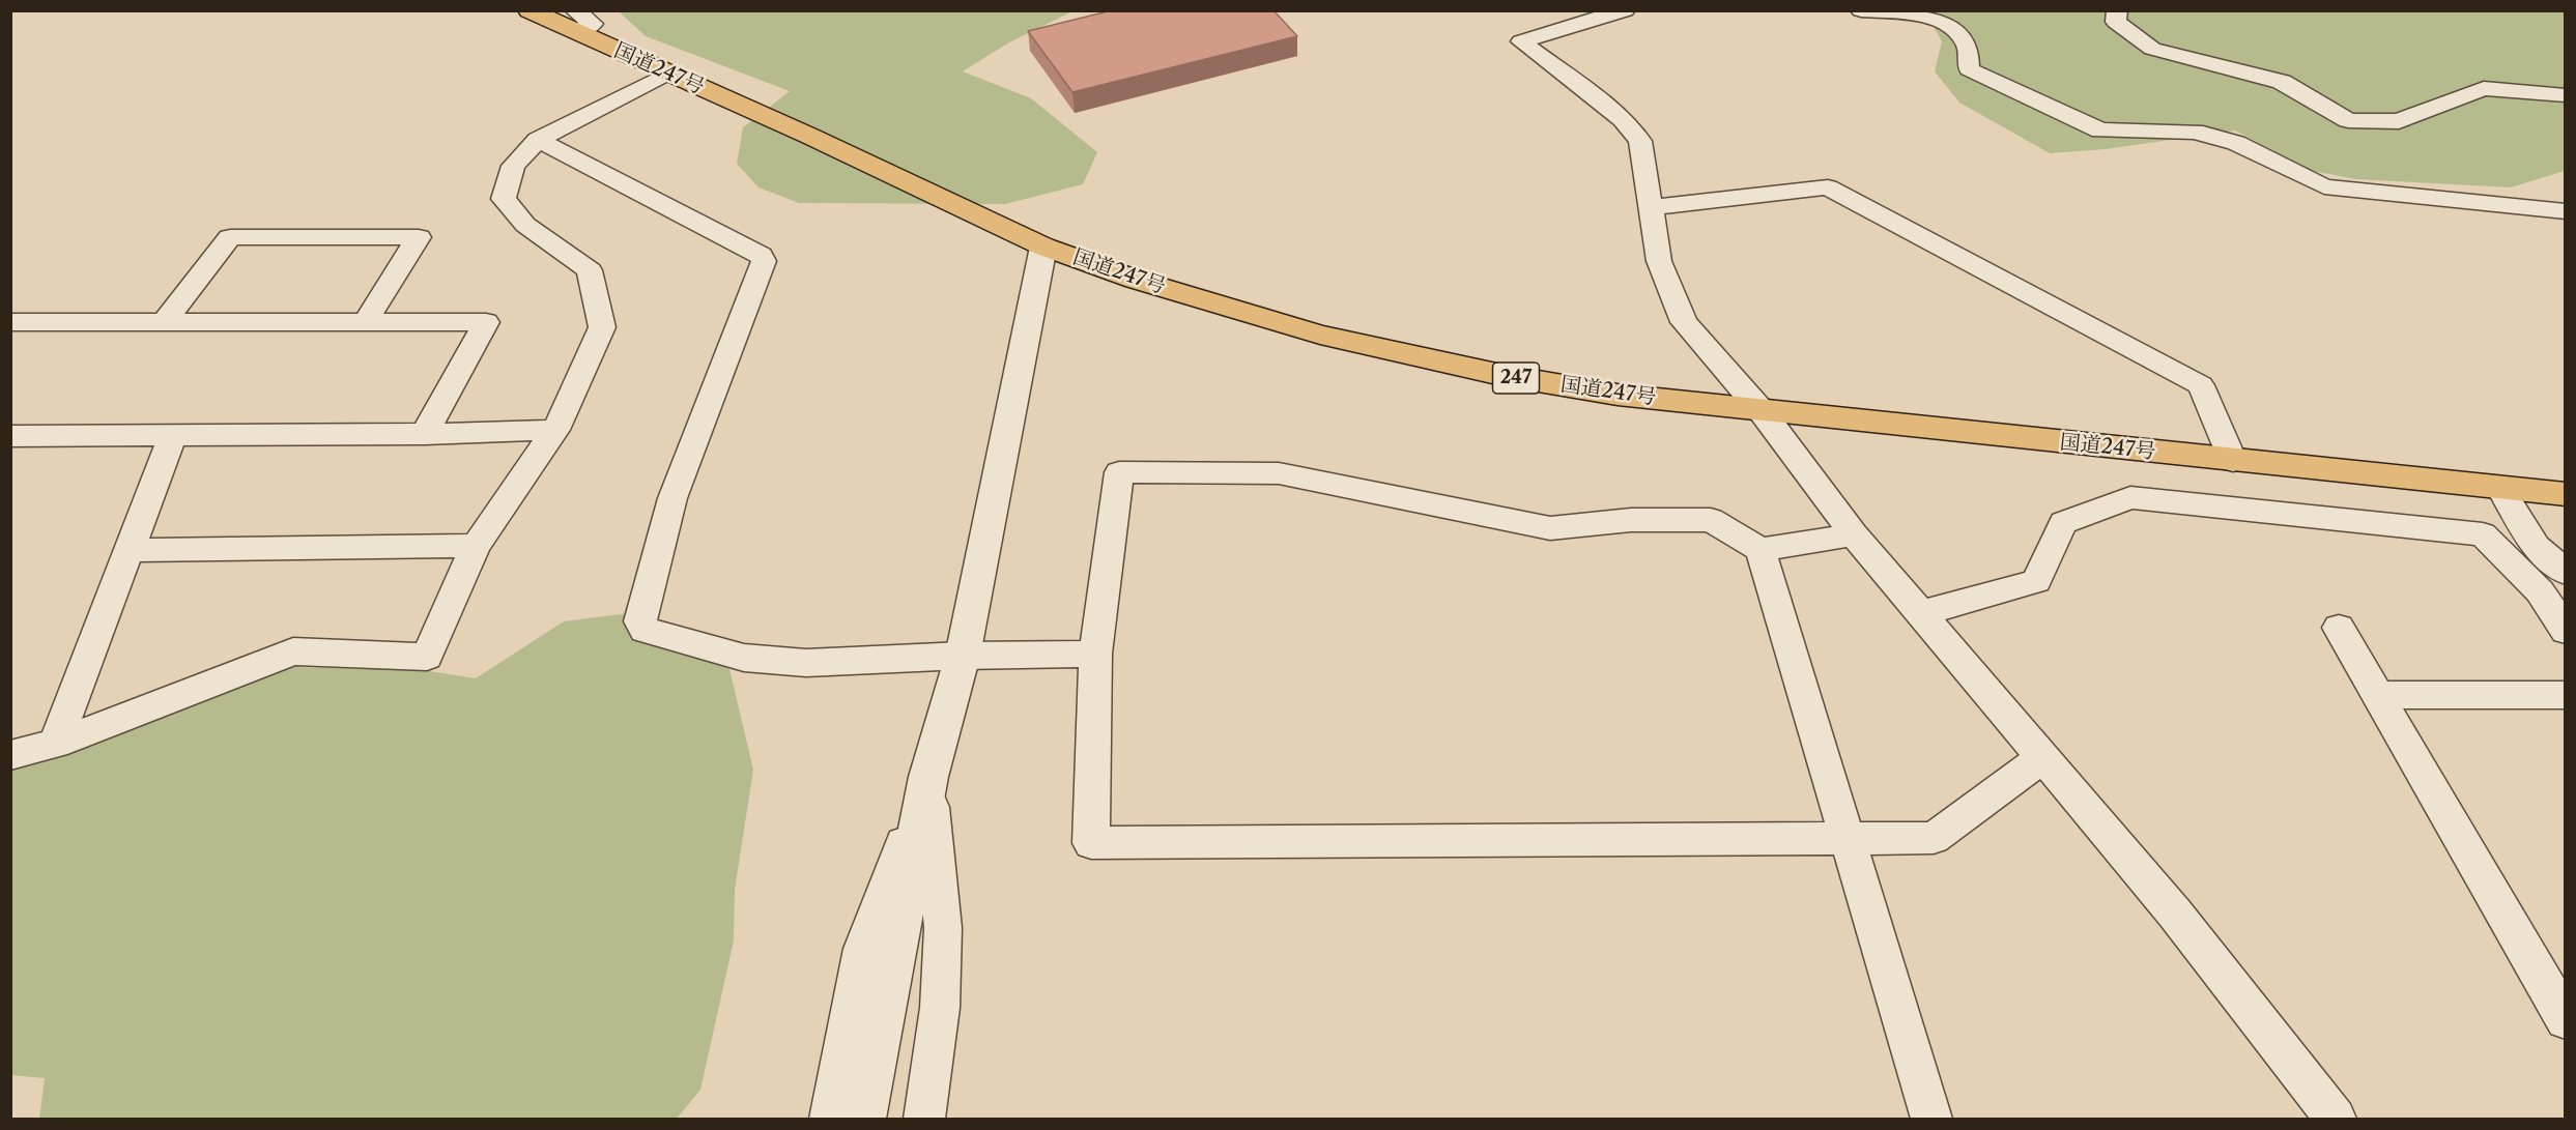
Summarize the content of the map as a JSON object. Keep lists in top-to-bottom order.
{
  "streets": {
    "highway": ["国道247号", "247"]
  }
}
